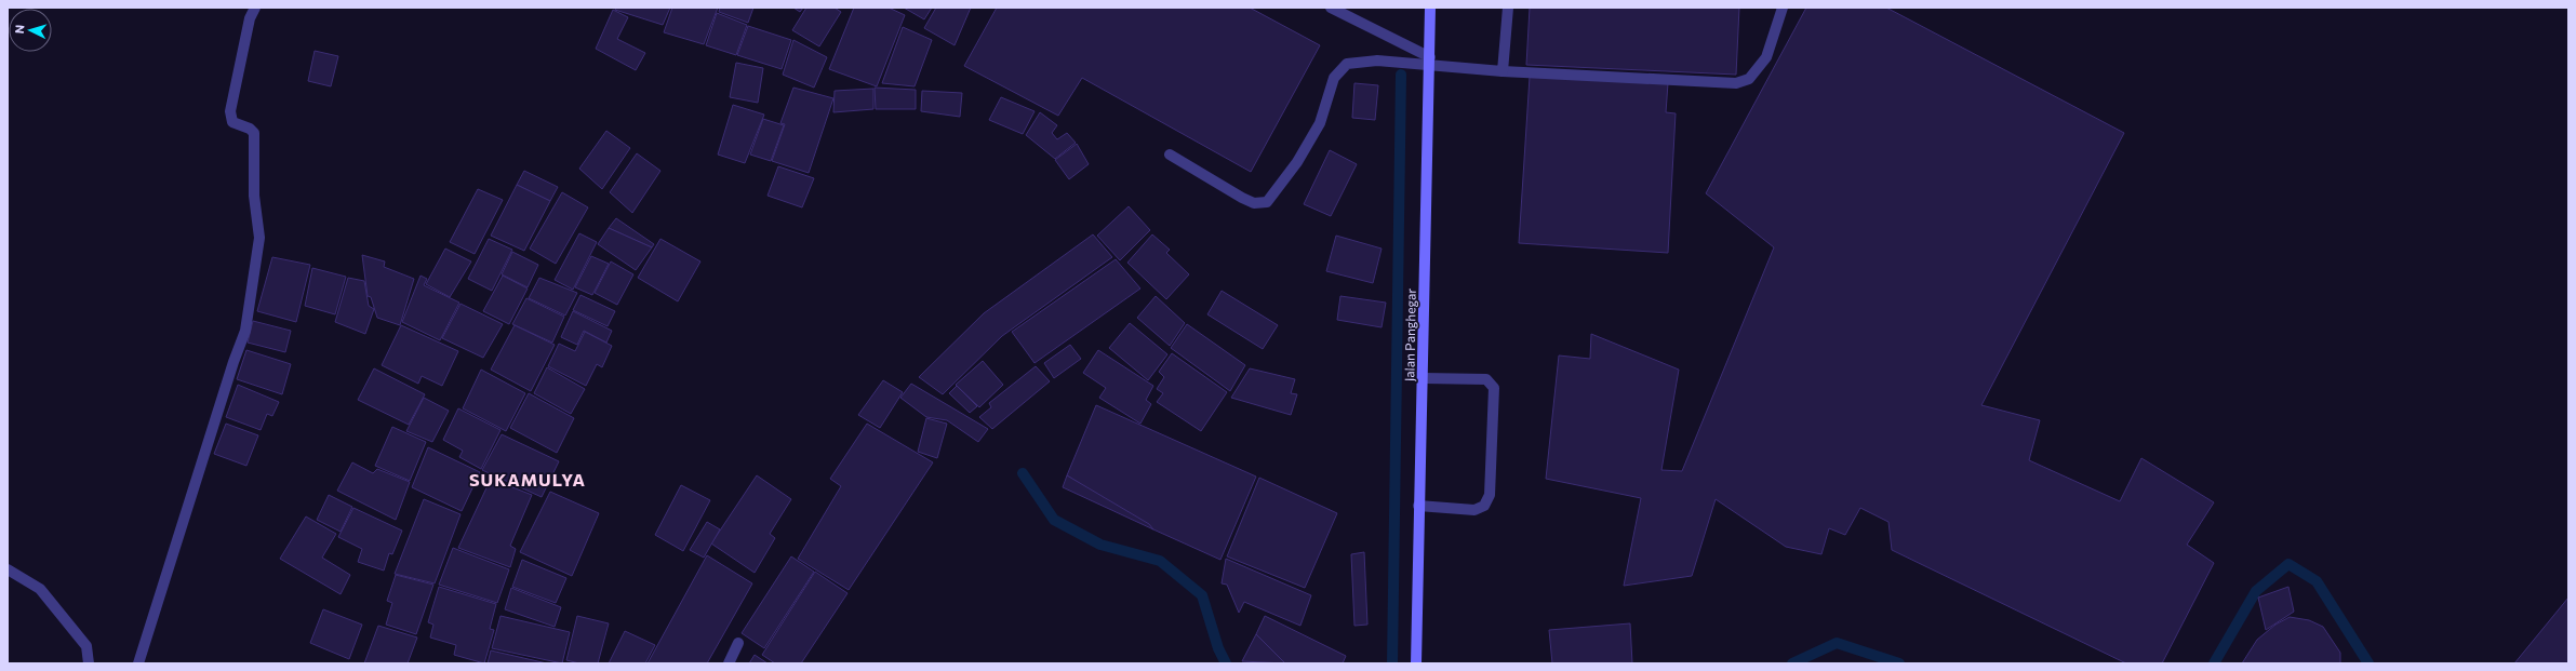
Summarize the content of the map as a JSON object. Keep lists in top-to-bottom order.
{
  "streets": {
    "street": ["Jalan Panghegar"]
  },
  "districts": ["SUKAMULYA"],
  "north": "left"
}
